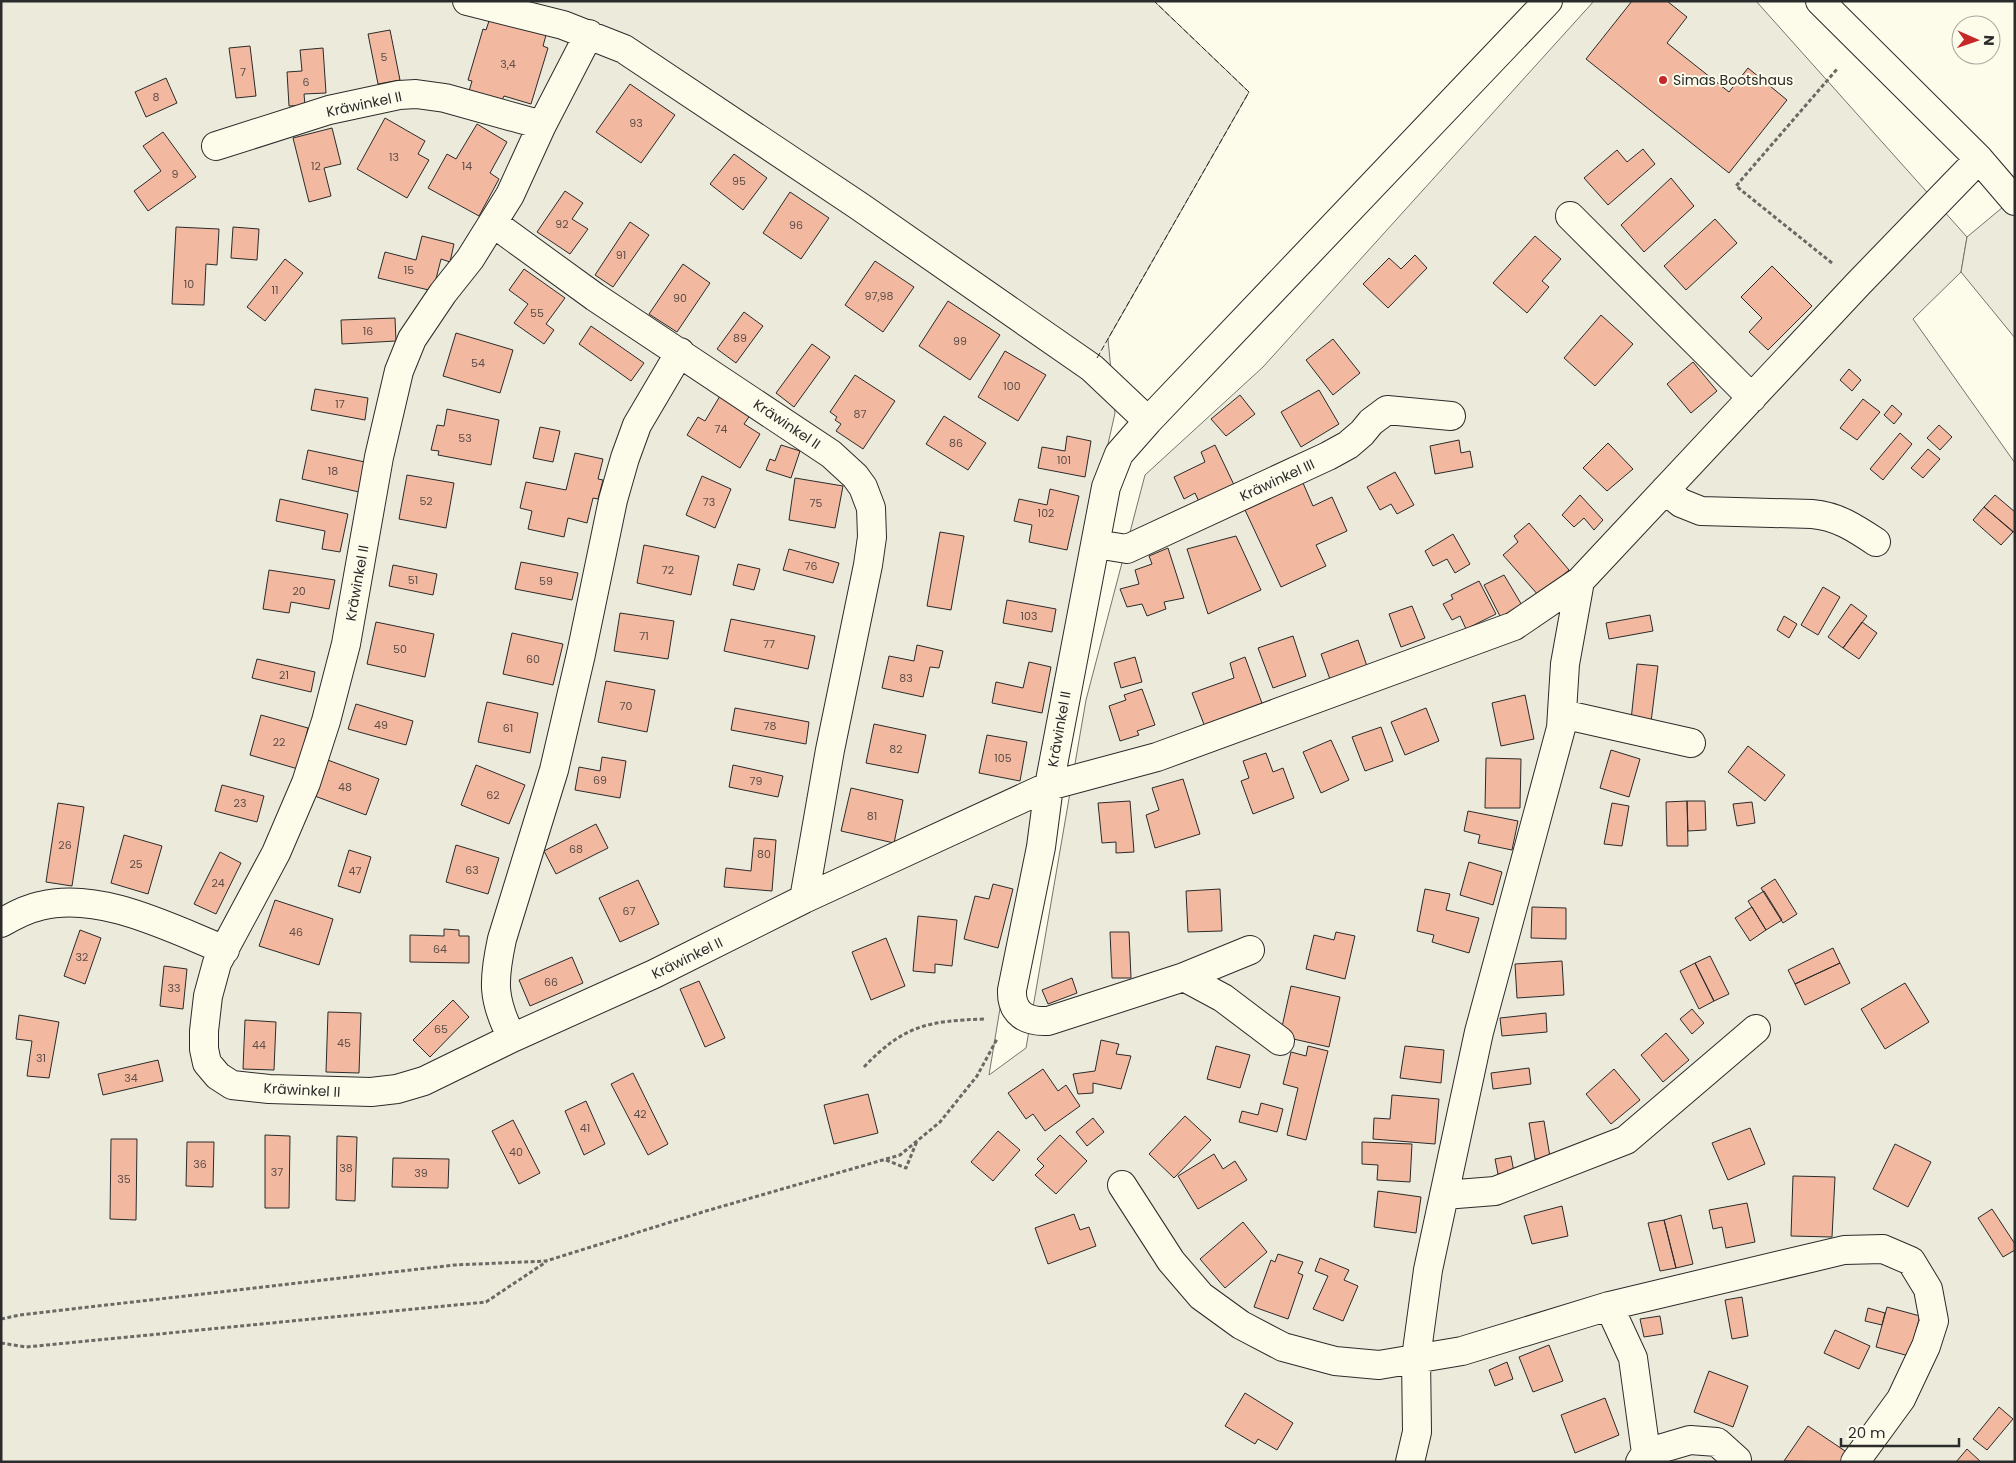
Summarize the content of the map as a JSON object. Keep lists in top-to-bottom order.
{
  "streets": {
    "lane": ["Kräwinkel II", "Kräwinkel III"]
  },
  "crossings": [
    ["Kräwinkel II", "Kräwinkel III"]
  ],
  "places": ["Simas Bootshaus"],
  "house_numbers": [
    "5",
    "3,4",
    "7",
    "6",
    "8",
    "93",
    "13",
    "12",
    "14",
    "9",
    "95",
    "92",
    "96",
    "91",
    "15",
    "10",
    "11",
    "97,98",
    "90",
    "55",
    "16",
    "89",
    "99",
    "54",
    "100",
    "17",
    "87",
    "74",
    "53",
    "86",
    "101",
    "18",
    "52",
    "73",
    "75",
    "102",
    "76",
    "72",
    "51",
    "59",
    "20",
    "103",
    "71",
    "77",
    "50",
    "60",
    "21",
    "83",
    "70",
    "49",
    "78",
    "61",
    "22",
    "82",
    "105",
    "69",
    "79",
    "48",
    "62",
    "23",
    "81",
    "26",
    "68",
    "80",
    "25",
    "63",
    "47",
    "24",
    "67",
    "46",
    "64",
    "32",
    "66",
    "33",
    "65",
    "45",
    "44",
    "31",
    "34",
    "42",
    "41",
    "40",
    "36",
    "38",
    "37",
    "39",
    "35"
  ],
  "scale_bar": "20 m",
  "north": "right"
}
